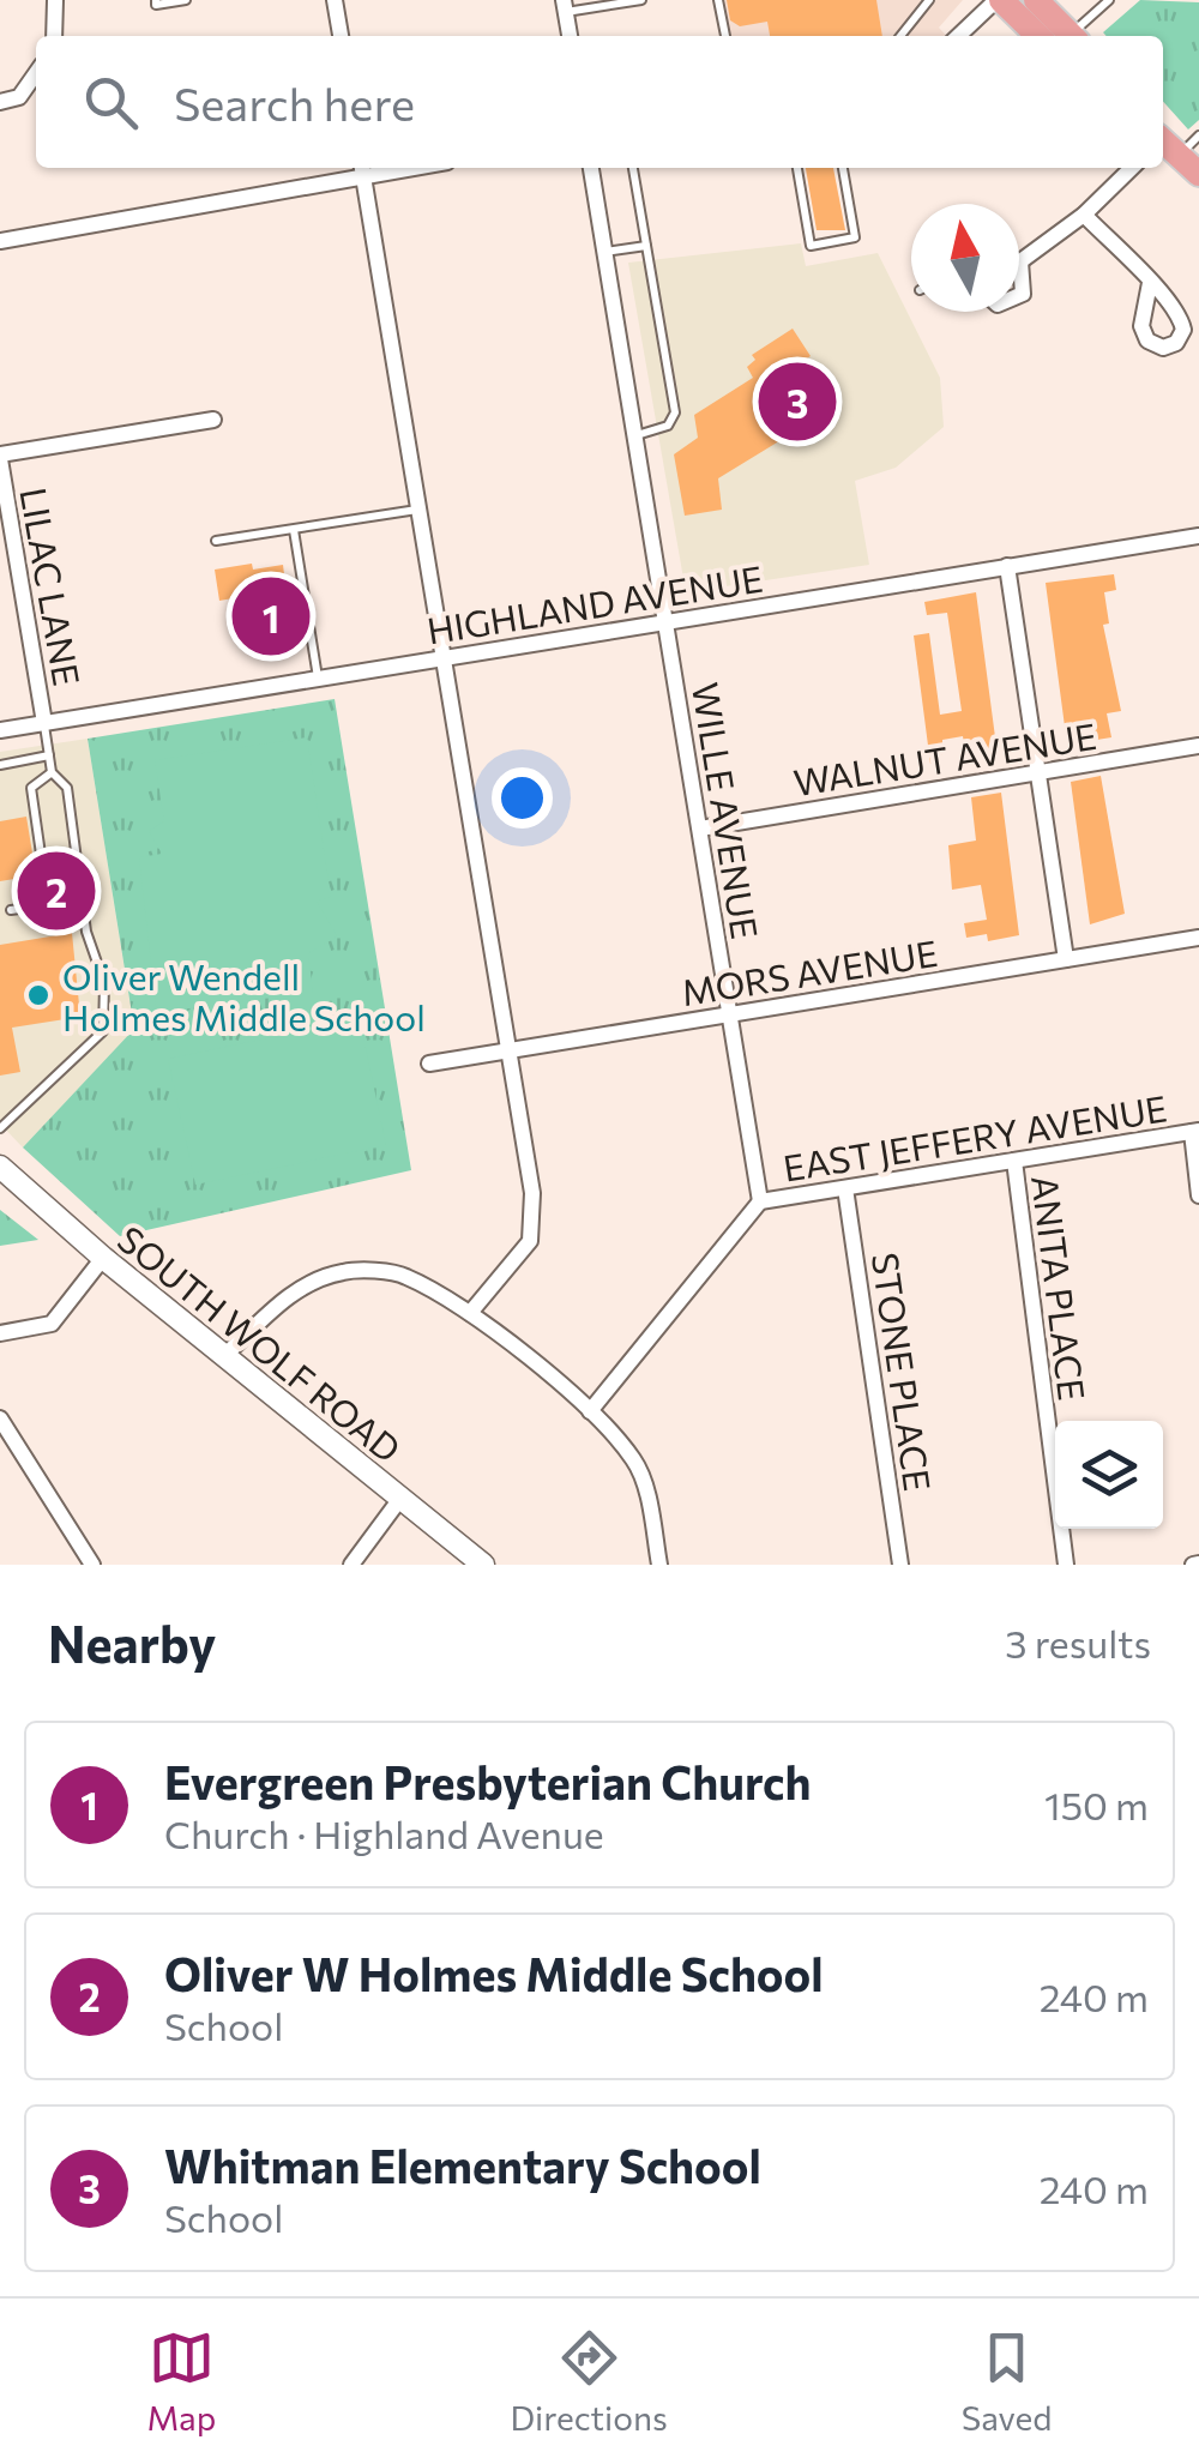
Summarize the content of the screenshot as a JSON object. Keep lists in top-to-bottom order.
{
  "streets": {
    "main road": ["SOUTH WOLF ROAD"],
    "street": [
      "LILAC LANE",
      "HIGHLAND AVENUE",
      "WALNUT AVENUE",
      "WILLE AVENUE",
      "MORS AVENUE",
      "EAST JEFFERY AVENUE",
      "ANITA PLACE",
      "STONE PLACE"
    ]
  },
  "crossings": [
    ["LILAC LANE", "HIGHLAND AVENUE"],
    ["HIGHLAND AVENUE", "WILLE AVENUE"],
    ["WALNUT AVENUE", "WILLE AVENUE"],
    ["WILLE AVENUE", "MORS AVENUE"],
    ["WILLE AVENUE", "EAST JEFFERY AVENUE"],
    ["EAST JEFFERY AVENUE", "ANITA PLACE"],
    ["EAST JEFFERY AVENUE", "STONE PLACE"]
  ],
  "places": ["Oliver Wendell Holmes Middle School"],
  "north": "top",
  "page": {
    "search": "Search here",
    "pins": ["3", "1", "2"],
    "heading": ["Nearby", "3 results"],
    "list": [
      {
        "mark": "1",
        "name": "Evergreen Presbyterian Church",
        "note": "Church · Highland Avenue",
        "value": "150 m"
      },
      {
        "mark": "2",
        "name": "Oliver W Holmes Middle School",
        "note": "School",
        "value": "240 m"
      },
      {
        "mark": "3",
        "name": "Whitman Elementary School",
        "note": "School",
        "value": "240 m"
      }
    ],
    "nav": ["Map", "Directions", "Saved"]
  }
}
